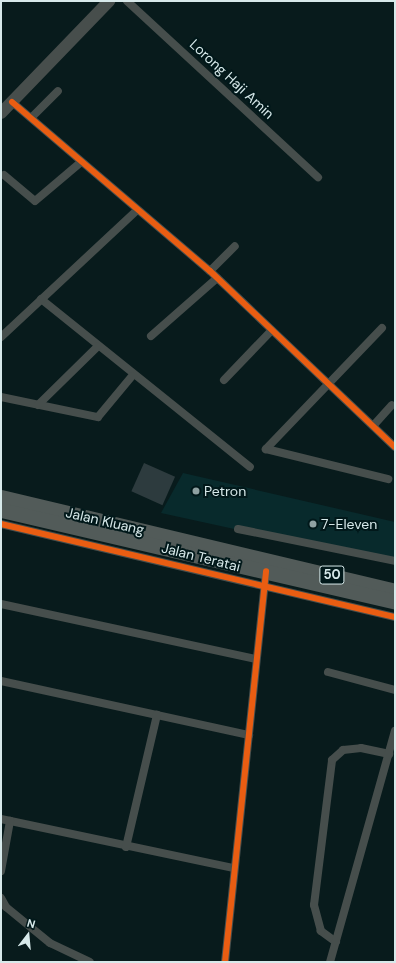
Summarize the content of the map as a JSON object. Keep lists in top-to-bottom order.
{
  "streets": {
    "highway": ["Jalan Kluang", "50"],
    "street": ["Lorong Haji Amin"],
    "cycle path": ["Jalan Teratai"]
  },
  "places": ["Petron", "7-Eleven"],
  "north": "top"
}
